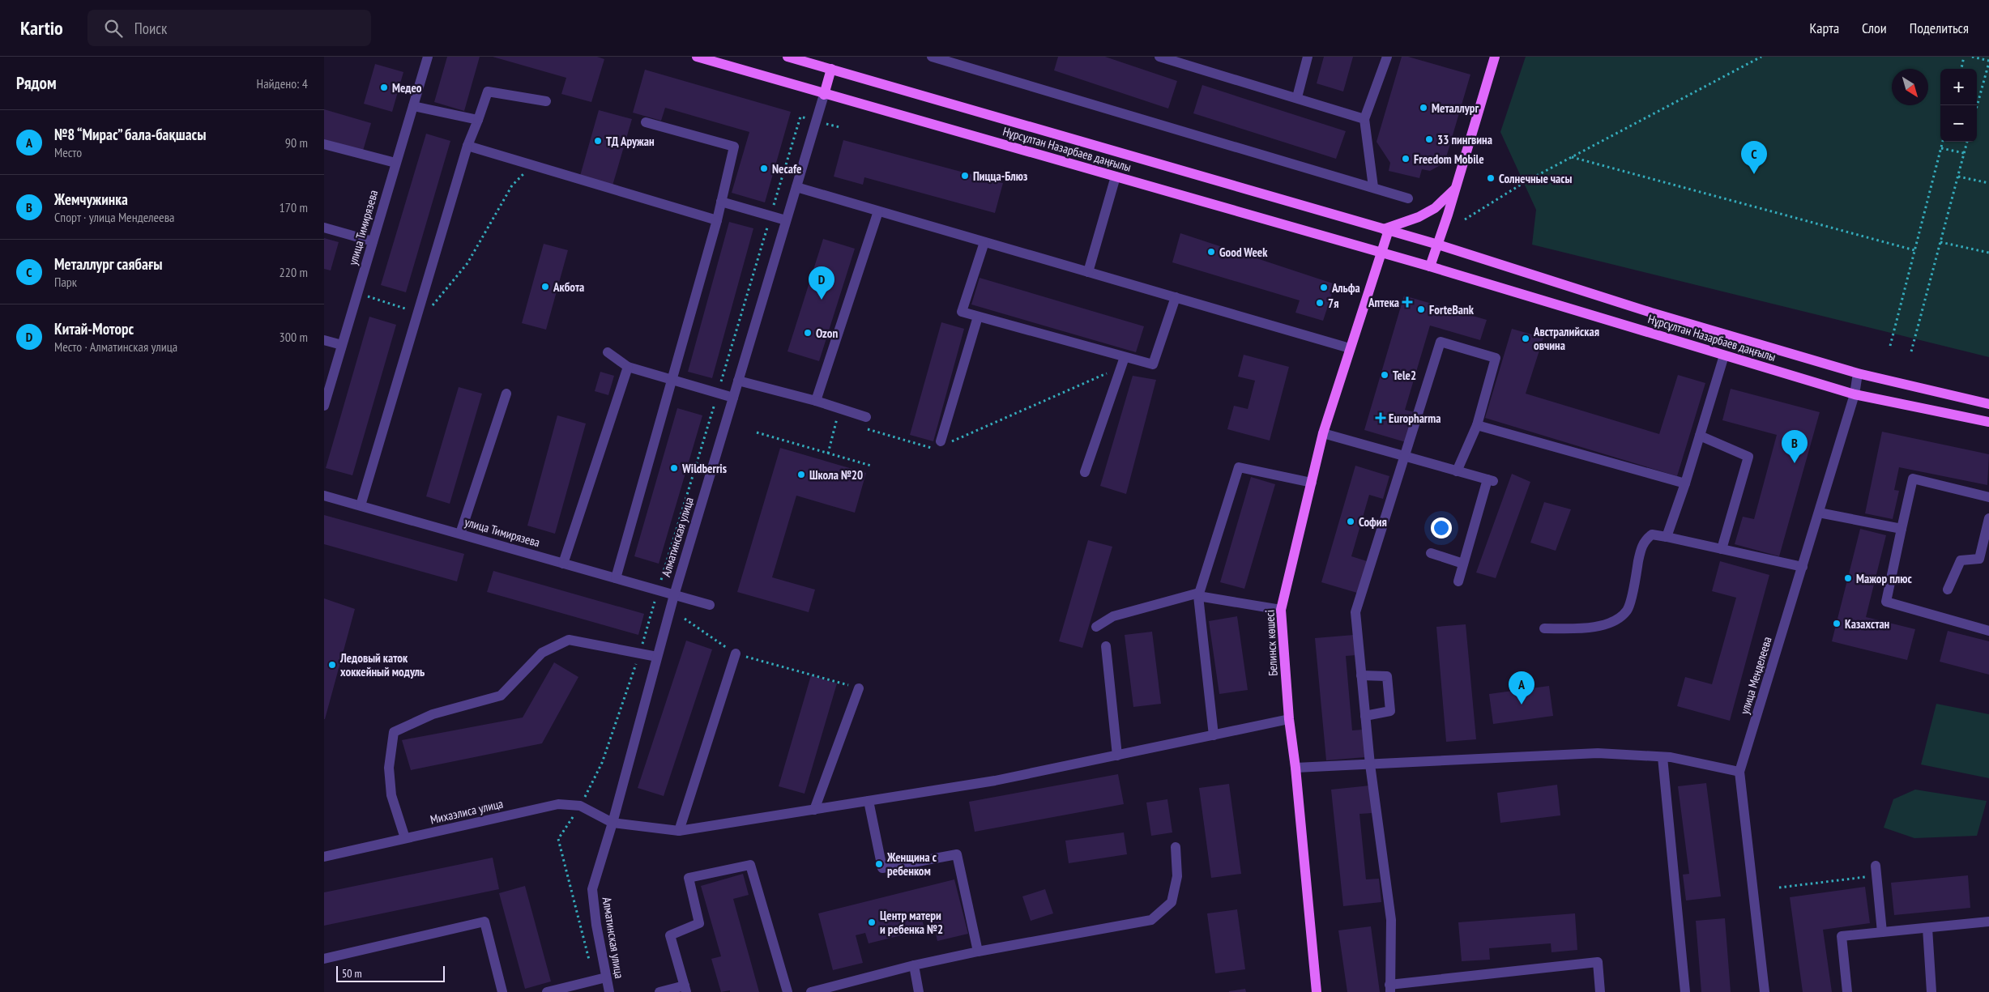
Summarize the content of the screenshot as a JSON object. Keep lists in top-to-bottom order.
{
  "streets": {
    "main road": ["Нұрсұлтан Назарбаев даңғылы", "Белинск көшесі"],
    "street": [
      "улица Тимирязева",
      "Алматинская улица",
      "улица Менделеева",
      "Михаэлиса улица"
    ]
  },
  "crossings": [
    ["Нұрсұлтан Назарбаев даңғылы", "Алматинская улица"],
    ["Нұрсұлтан Назарбаев даңғылы", "Белинск көшесі"],
    ["Нұрсұлтан Назарбаев даңғылы", "улица Менделеева"],
    ["улица Тимирязева", "Алматинская улица"],
    ["Алматинская улица", "Михаэлиса улица"]
  ],
  "places": {
    "other": [
      "Медео",
      "Металлург",
      "33 пингвина",
      "ТД Аружан",
      "Freedom Mobile",
      "Necafe",
      "Пицца-Блюз",
      "Солнечные часы",
      "Good Week",
      "Акбота",
      "Альфа",
      "7я",
      "ForteBank",
      "Ozon",
      "Австралийская овчина",
      "Tele2",
      "Wildberris",
      "Школа №20",
      "София",
      "Мажор плюс",
      "Казахстан",
      "Ледовый каток хоккейный модуль",
      "Женщина с ребенком",
      "Центр матери и ребенка №2"
    ],
    "health": ["Аптека", "Europharma"]
  },
  "scale_bar": "50 m",
  "north": "bottom right",
  "page": {
    "header": "Kartio",
    "search": "Поиск",
    "nav": ["Карта", "Слои", "Поделиться"],
    "heading": ["Рядом", "Найдено: 4"],
    "map_buttons": ["+", "−"],
    "list": [
      {
        "mark": "A",
        "name": "№8 “Мирас” бала-бақшасы",
        "note": "Место",
        "value": "90 m"
      },
      {
        "mark": "B",
        "name": "Жемчужинка",
        "note": "Спорт · улица Менделеева",
        "value": "170 m"
      },
      {
        "mark": "C",
        "name": "Металлург саябағы",
        "note": "Парк",
        "value": "220 m"
      },
      {
        "mark": "D",
        "name": "Китай-Моторс",
        "note": "Место · Алматинская улица",
        "value": "300 m"
      }
    ],
    "pins": [
      "C",
      "D",
      "B",
      "A"
    ],
    "scale": "50 m"
  }
}
